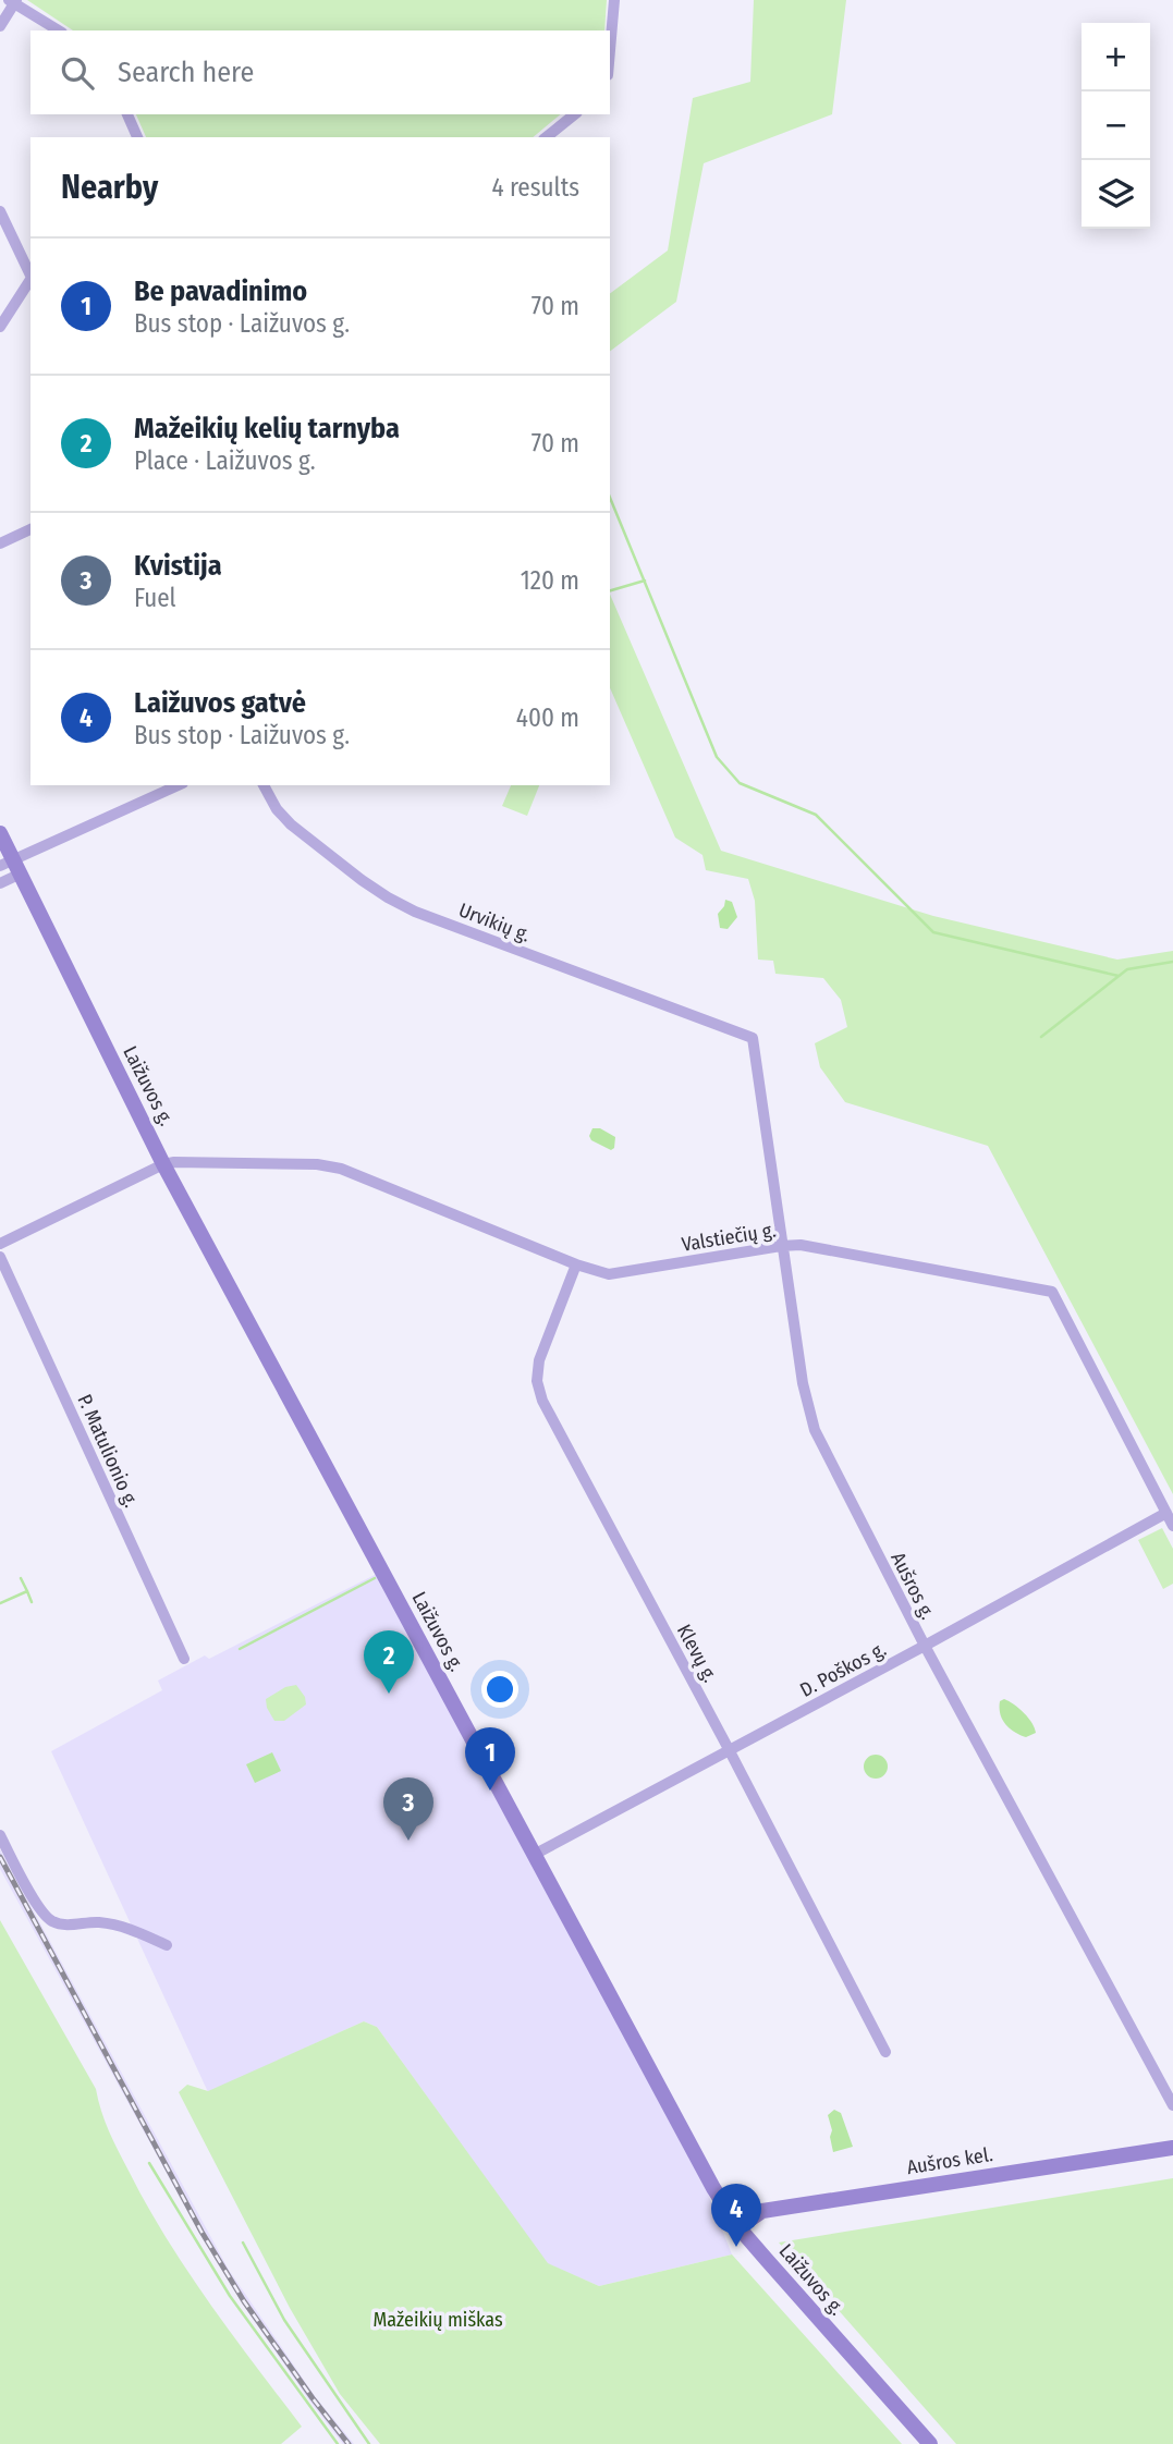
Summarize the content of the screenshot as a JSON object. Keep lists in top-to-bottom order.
{
  "streets": {
    "main road": ["Laižuvos g.", "Aušros kel."],
    "street": [
      "Urvikių g.",
      "Valstiečių g.",
      "P. Matulionio g.",
      "Aušros g.",
      "Klevų g.",
      "D. Poškos g."
    ]
  },
  "crossings": [
    ["Urvikių g.", "Aušros g."],
    ["Laižuvos g.", "Valstiečių g."],
    ["Laižuvos g.", "D. Poškos g."],
    ["Laižuvos g.", "Aušros kel."],
    ["Valstiečių g.", "Aušros g."],
    ["Valstiečių g.", "Klevų g."],
    ["Valstiečių g.", "D. Poškos g."],
    ["Aušros g.", "D. Poškos g."],
    ["Klevų g.", "D. Poškos g."]
  ],
  "parks": ["Mažeikių miškas"],
  "page": {
    "map_buttons": ["+", "−"],
    "search": "Search here",
    "heading": ["Nearby", "4 results"],
    "list": [
      {
        "mark": "1",
        "name": "Be pavadinimo",
        "note": "Bus stop · Laižuvos g.",
        "value": "70 m"
      },
      {
        "mark": "2",
        "name": "Mažeikių kelių tarnyba",
        "note": "Place · Laižuvos g.",
        "value": "70 m"
      },
      {
        "mark": "3",
        "name": "Kvistija",
        "note": "Fuel",
        "value": "120 m"
      },
      {
        "mark": "4",
        "name": "Laižuvos gatvė",
        "note": "Bus stop · Laižuvos g.",
        "value": "400 m"
      }
    ],
    "pins": [
      "2",
      "1",
      "3",
      "4"
    ]
  }
}
